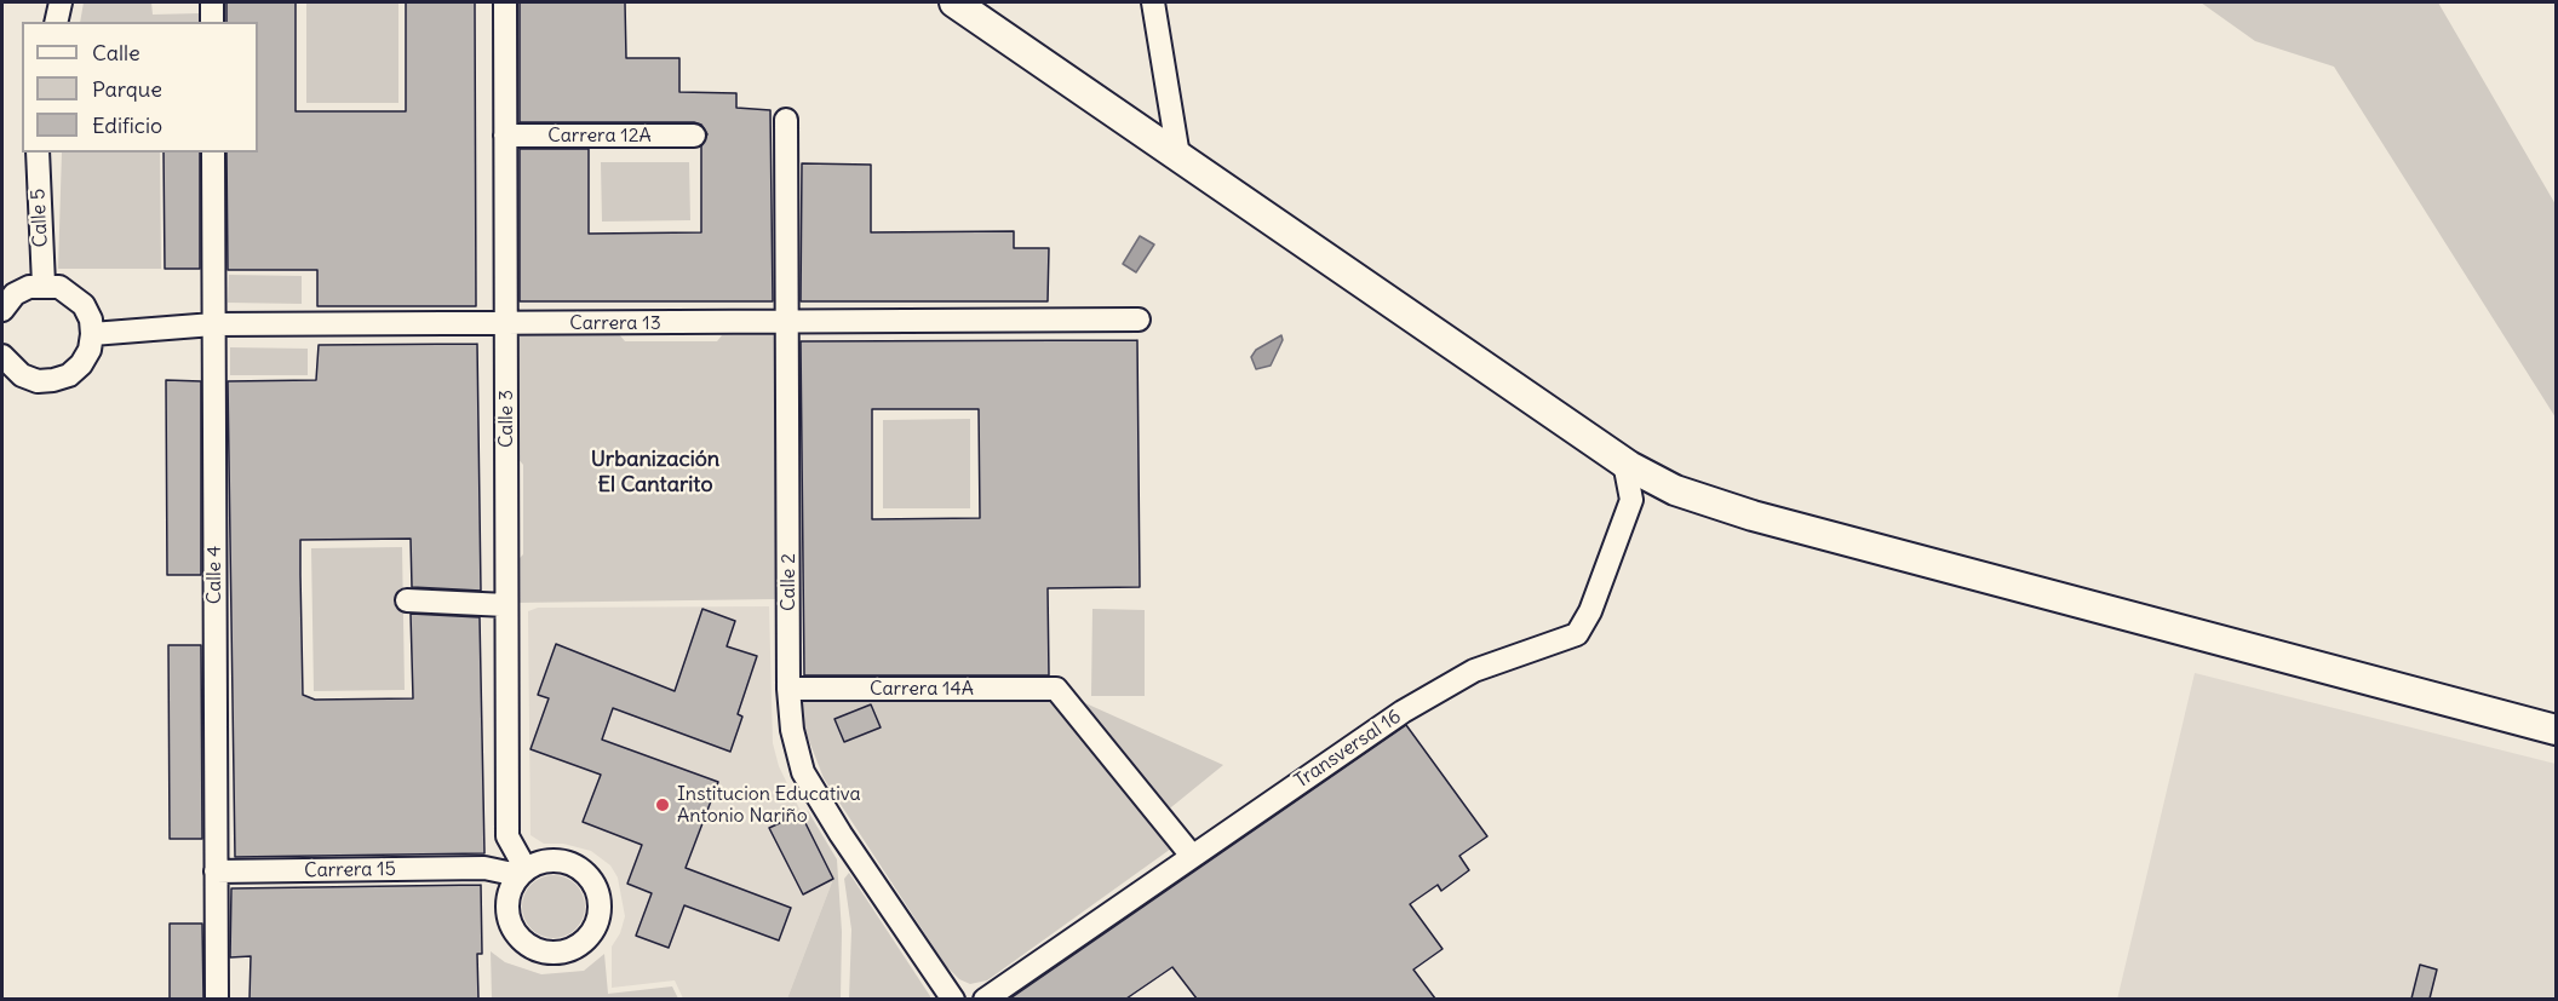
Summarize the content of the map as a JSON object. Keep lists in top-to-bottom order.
{
  "streets": {
    "street": [
      "Carrera 12A",
      "Calle 5",
      "Carrera 13",
      "Calle 3",
      "Calle 4",
      "Calle 2",
      "Carrera 14A",
      "Transversal 16",
      "Carrera 15"
    ]
  },
  "crossings": [
    ["Carrera 12A", "Calle 3"],
    ["Carrera 13", "Calle 3"],
    ["Carrera 13", "Calle 4"],
    ["Carrera 13", "Calle 2"],
    ["Calle 3", "Carrera 15"],
    ["Calle 4", "Carrera 15"],
    ["Calle 2", "Carrera 14A"],
    ["Carrera 14A", "Transversal 16"]
  ],
  "districts": ["Urbanización El Cantarito"],
  "places": ["Institucion Educativa Antonio Nariño"],
  "legend": ["Calle", "Parque", "Edificio"]
}
